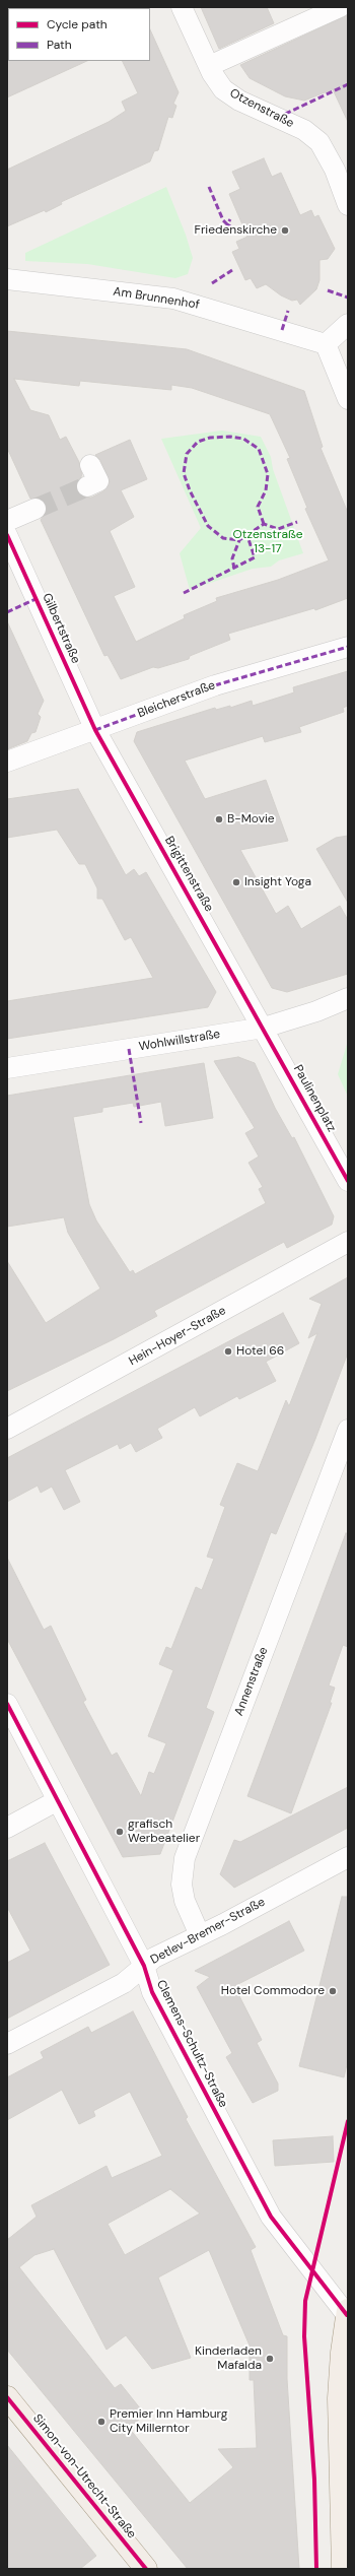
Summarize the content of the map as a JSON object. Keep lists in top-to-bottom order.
{
  "streets": {
    "main road": ["Simon-von-Utrecht-Straße"],
    "street": [
      "Otzenstraße",
      "Am Brunnenhof",
      "Gilbertstraße",
      "Bleicherstraße",
      "Brigittenstraße",
      "Wohlwillstraße",
      "Paulinenplatz",
      "Hein-Hoyer-Straße",
      "Annenstraße",
      "Detlev-Bremer-Straße",
      "Clemens-Schultz-Straße"
    ]
  },
  "crossings": [
    ["Gilbertstraße", "Bleicherstraße"],
    ["Gilbertstraße", "Brigittenstraße"],
    ["Bleicherstraße", "Brigittenstraße"],
    ["Brigittenstraße", "Wohlwillstraße"],
    ["Brigittenstraße", "Paulinenplatz"],
    ["Wohlwillstraße", "Paulinenplatz"],
    ["Annenstraße", "Detlev-Bremer-Straße"],
    ["Detlev-Bremer-Straße", "Clemens-Schultz-Straße"]
  ],
  "parks": ["Otzenstraße 13-17"],
  "places": [
    "Friedenskirche",
    "B-Movie",
    "Insight Yoga",
    "Hotel 66",
    "grafisch Werbeatelier",
    "Hotel Commodore",
    "Kinderladen Mafalda",
    "Premier Inn Hamburg City Millerntor"
  ],
  "legend": ["Cycle path", "Path"]
}
